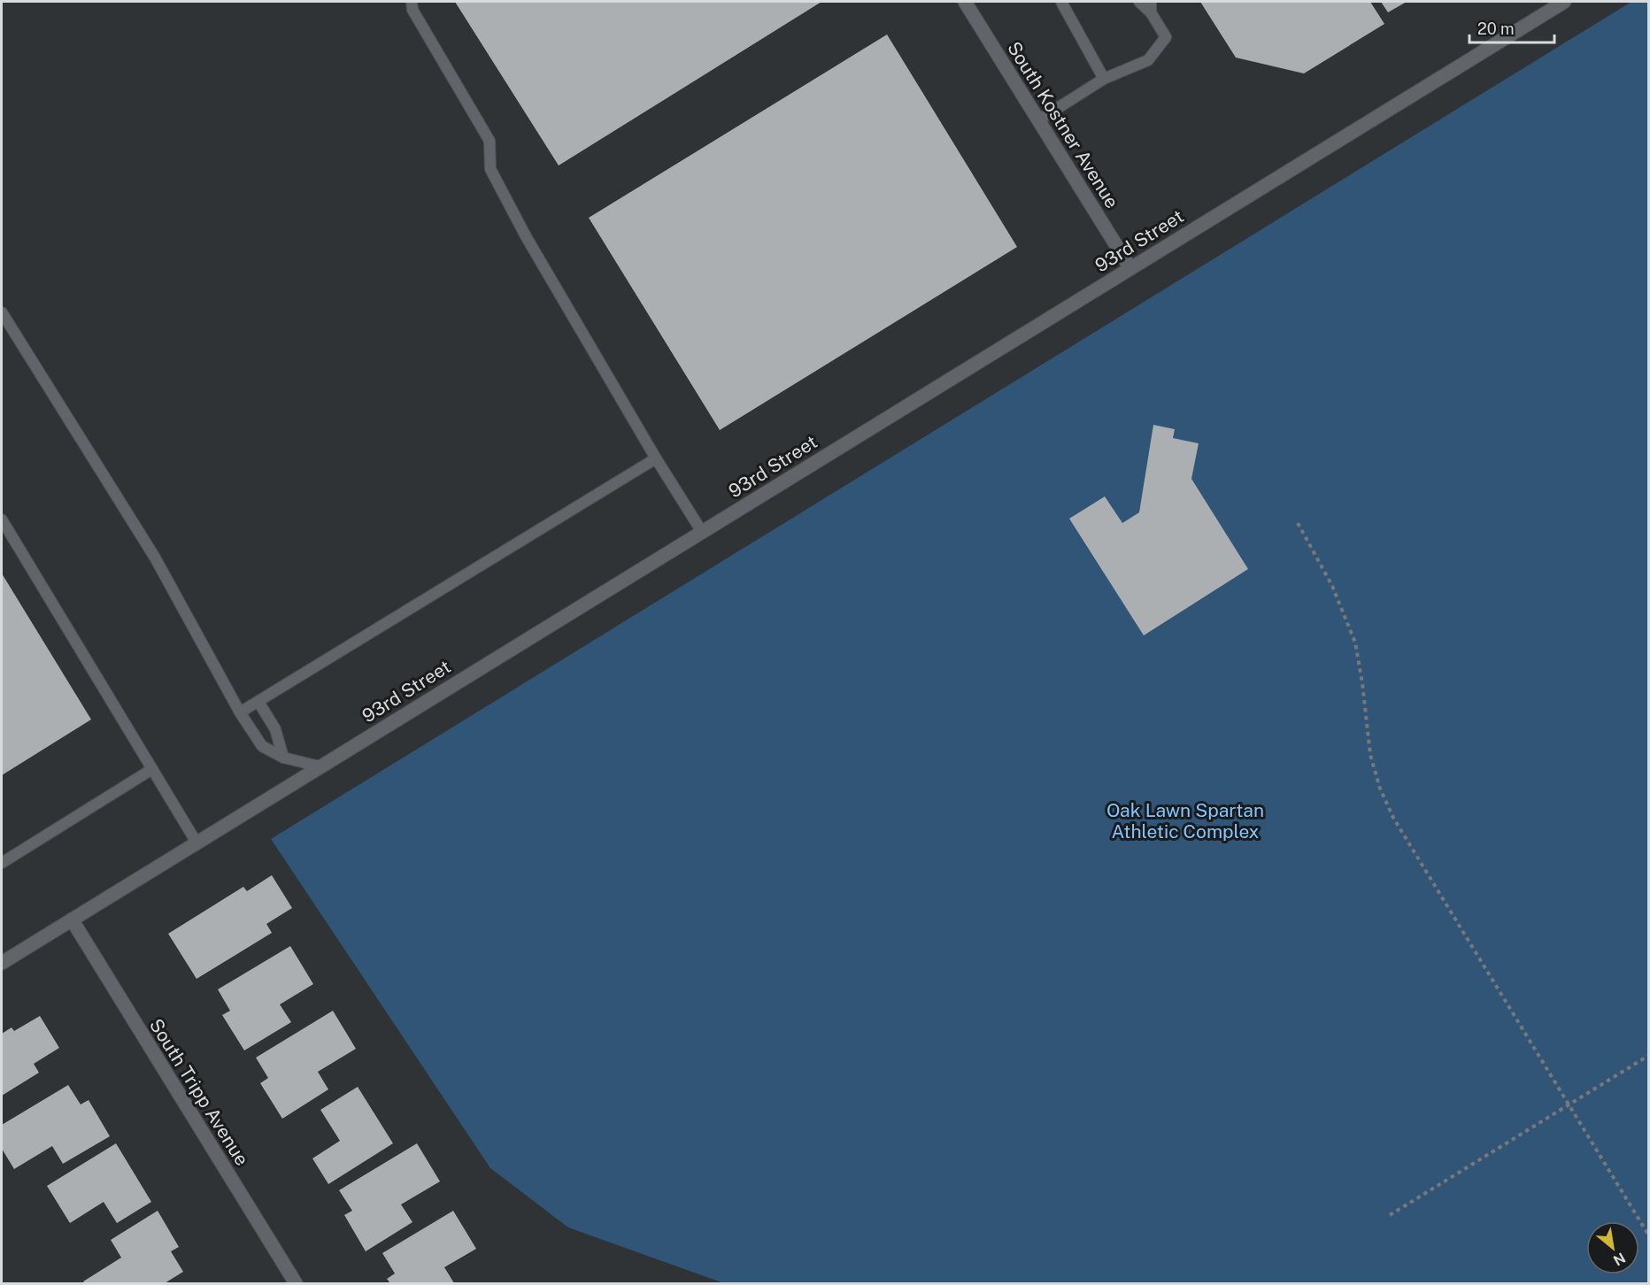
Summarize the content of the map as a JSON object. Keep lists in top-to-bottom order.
{
  "streets": {
    "street": ["South Kostner Avenue", "93rd Street", "South Tripp Avenue"]
  },
  "crossings": [
    ["South Kostner Avenue", "93rd Street"],
    ["93rd Street", "South Tripp Avenue"]
  ],
  "parks": ["Oak Lawn Spartan Athletic Complex"],
  "scale_bar": "20 m",
  "north": "bottom right"
}
